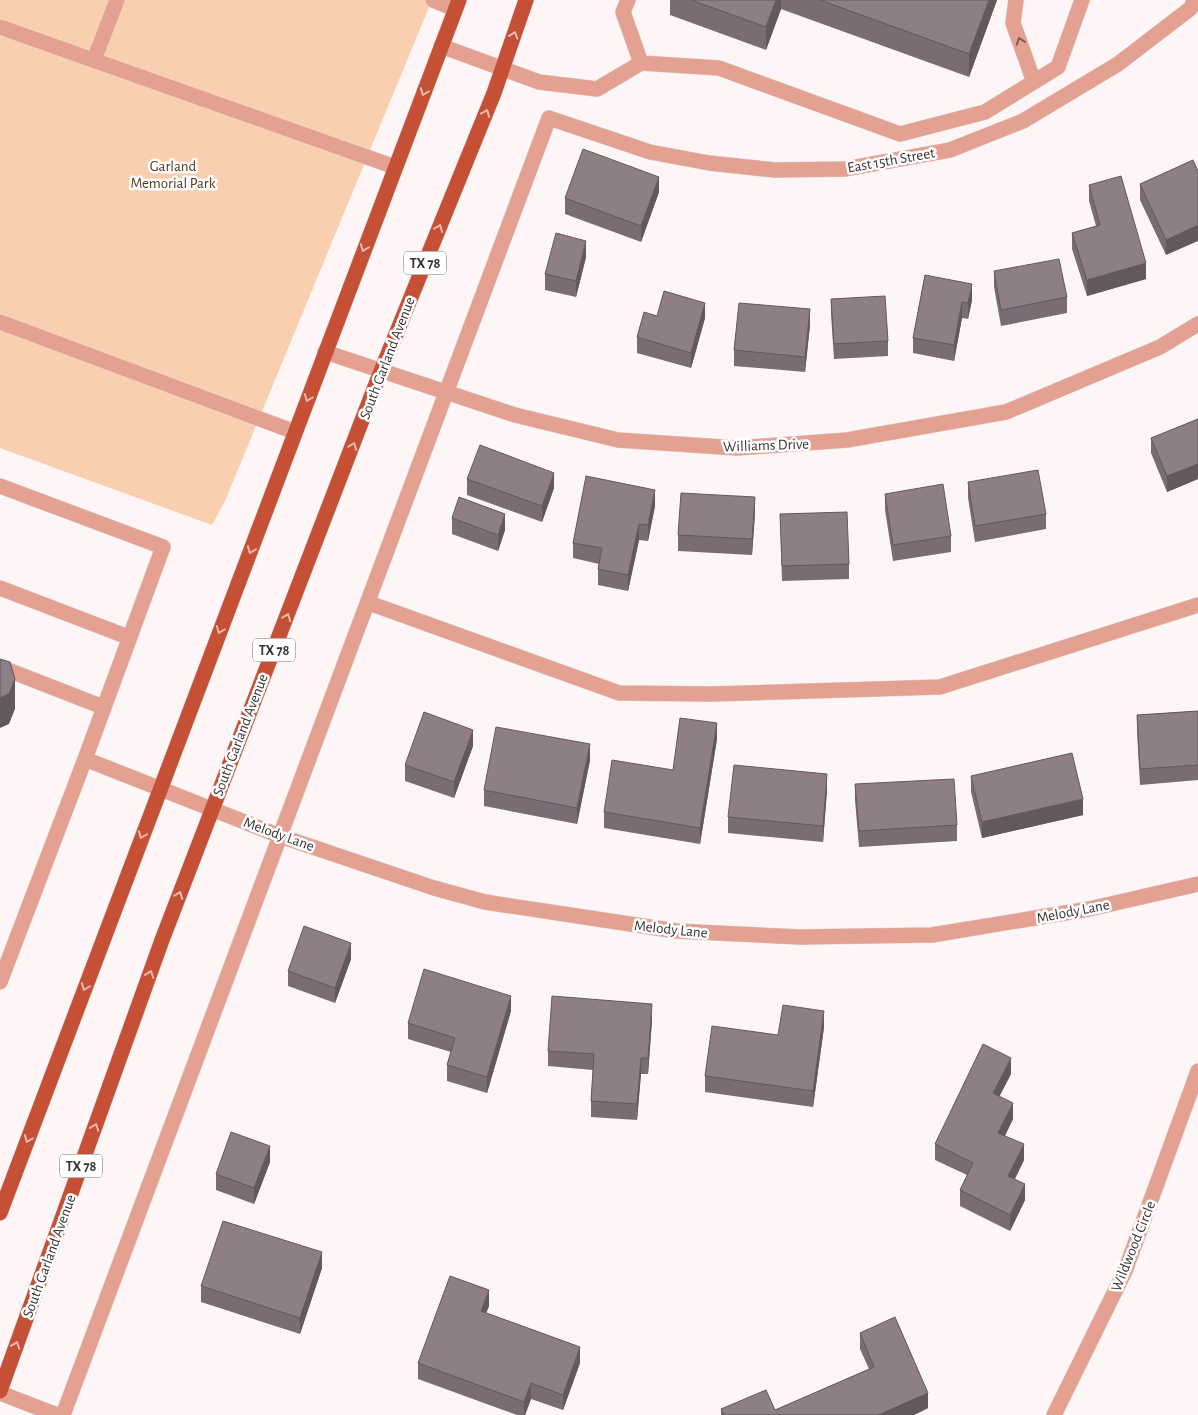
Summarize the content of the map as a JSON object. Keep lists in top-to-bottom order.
{
  "streets": {
    "main road": ["TX 78", "South Garland Avenue"],
    "street": [
      "East 15th Street",
      "Williams Drive",
      "Melody Lane",
      "Wildwood Circle"
    ]
  },
  "crossings": [
    ["East 15th Street", "Williams Drive"],
    ["South Garland Avenue", "Williams Drive"],
    ["South Garland Avenue", "Melody Lane"]
  ],
  "parks": ["Garland Memorial Park"]
}
